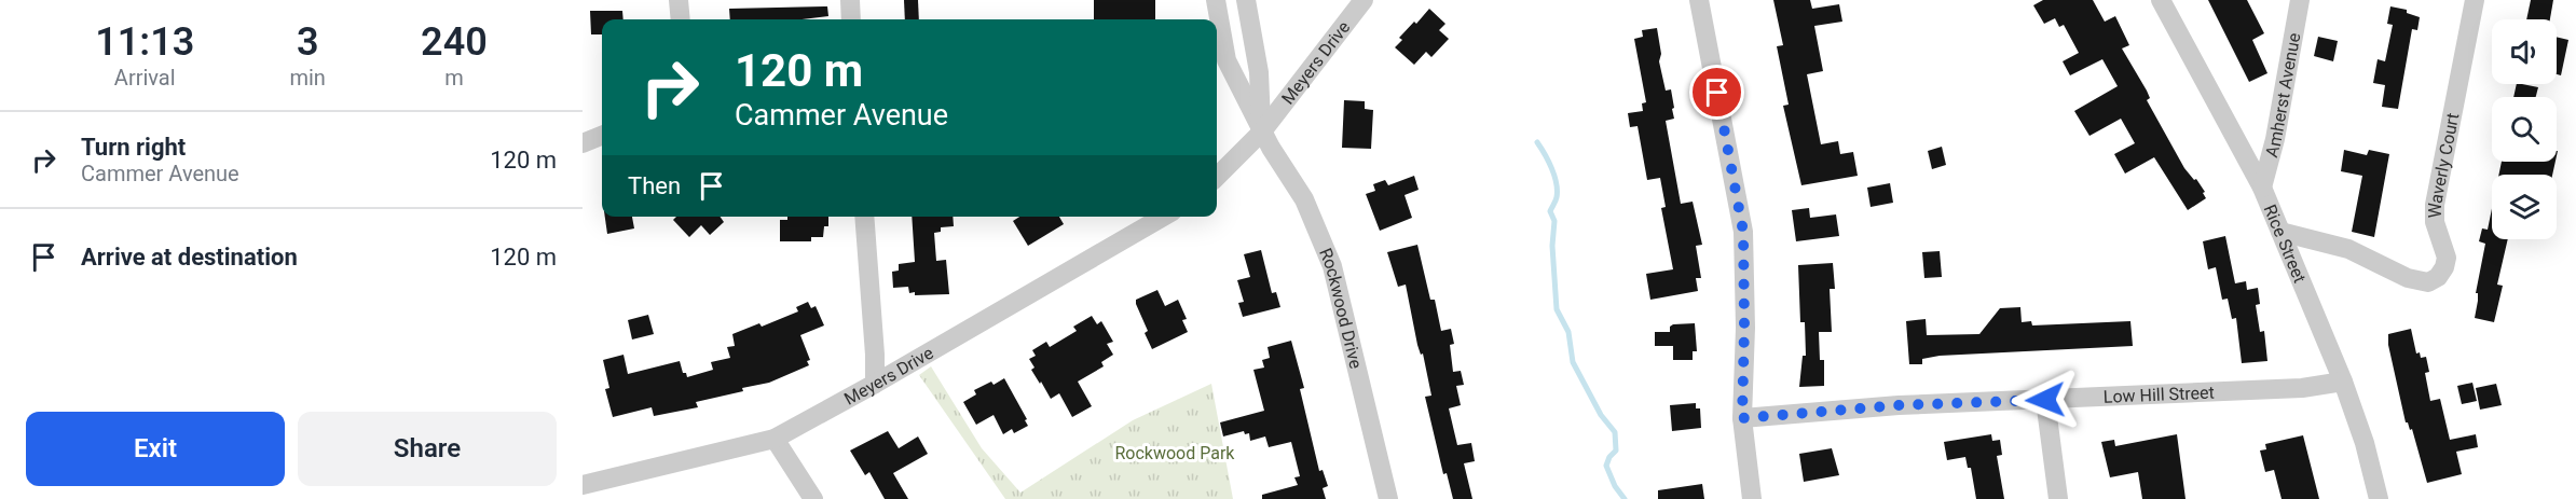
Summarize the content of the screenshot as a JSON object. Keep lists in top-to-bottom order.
{
  "streets": {
    "street": [
      "Meyers Drive",
      "Amherst Avenue",
      "Waverly Court",
      "Rice Street",
      "Rockwood Drive",
      "Low Hill Street"
    ]
  },
  "crossings": [
    ["Meyers Drive", "Rockwood Drive"],
    ["Amherst Avenue", "Rice Street"],
    ["Waverly Court", "Rice Street"],
    ["Rice Street", "Low Hill Street"]
  ],
  "parks": ["Rockwood Park"],
  "page": {
    "eta": [
      "11:13",
      "Arrival",
      "3",
      "min",
      "240",
      "m"
    ],
    "turn": ["120 m", "Cammer Avenue"],
    "list": [
      {
        "name": "Turn right",
        "note": "Cammer Avenue",
        "value": "120 m"
      },
      {
        "name": "Arrive at destination",
        "value": "120 m"
      }
    ],
    "then": "Then",
    "buttons": ["Exit", "Share"]
  }
}
